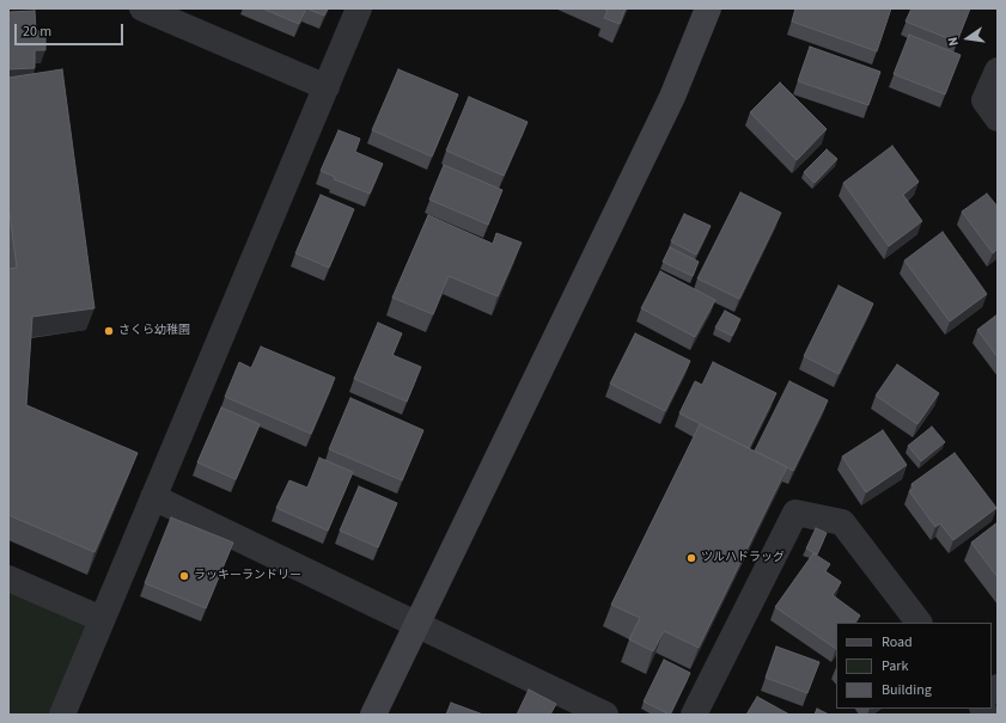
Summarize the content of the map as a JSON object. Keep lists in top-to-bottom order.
{
  "places": ["さくら幼稚園", "ツルハドラッグ", "ラッキーランドリー"],
  "legend": ["Road", "Park", "Building"],
  "scale_bar": "20 m",
  "north": "left"
}
